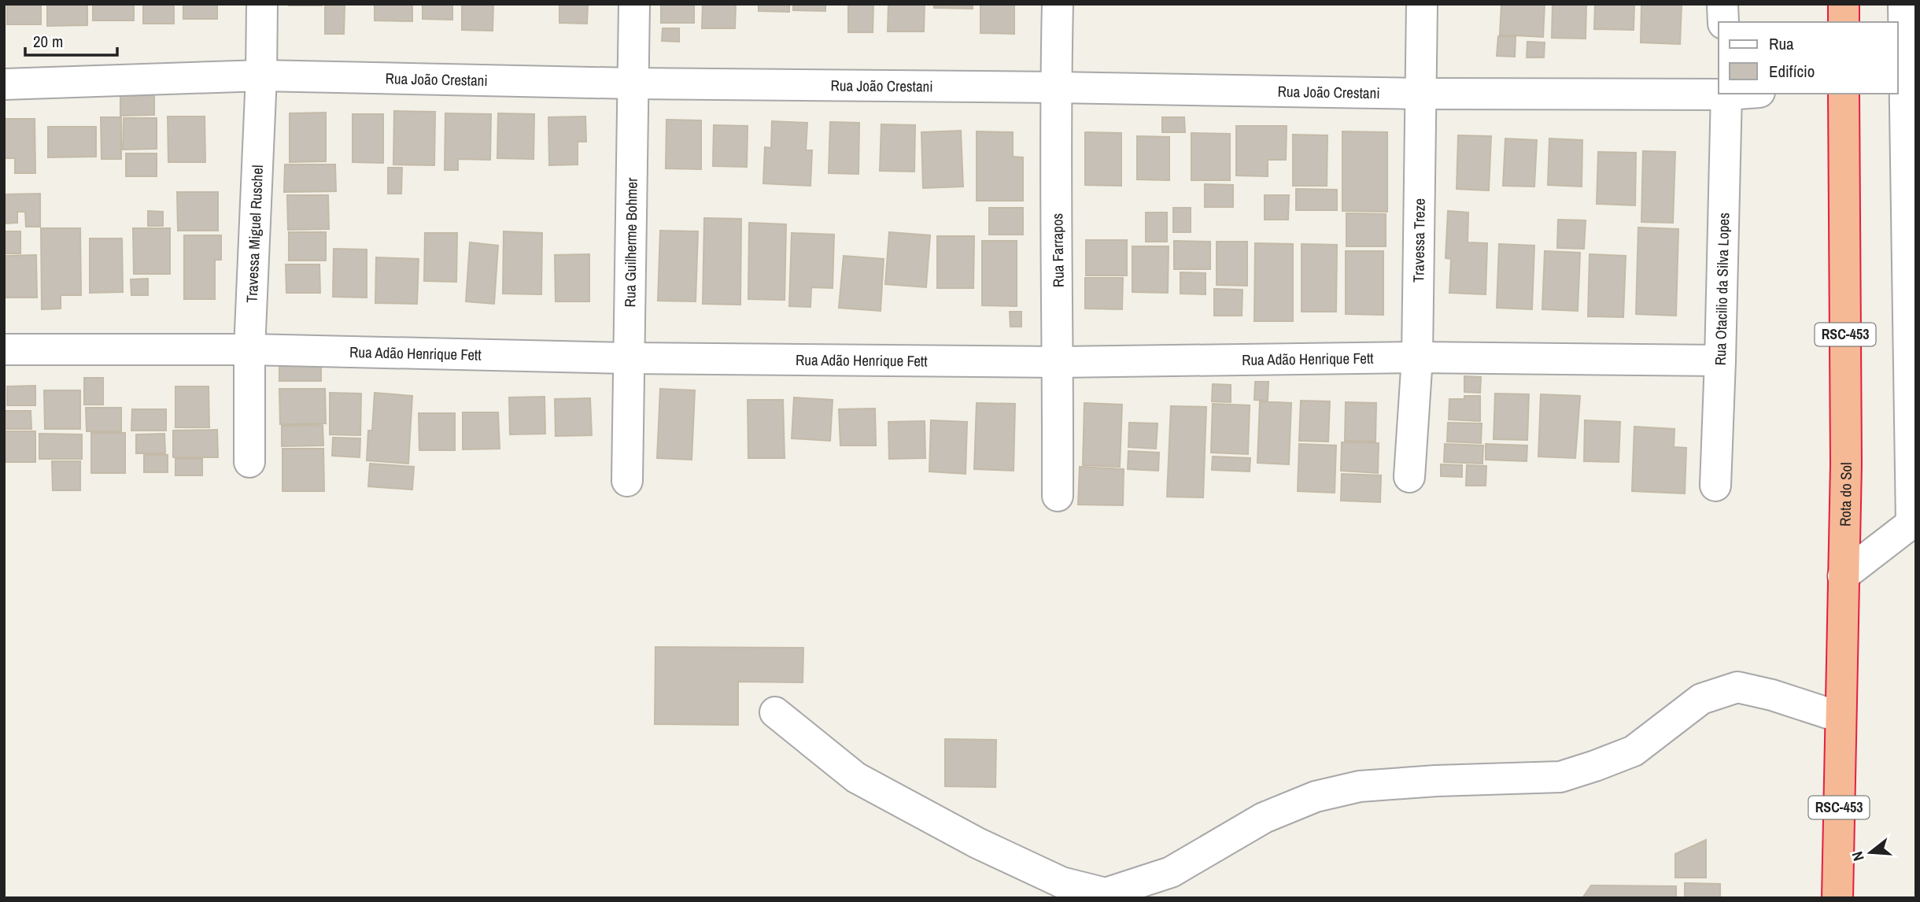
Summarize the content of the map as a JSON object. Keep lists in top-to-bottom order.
{
  "streets": {
    "highway": ["RSC-453", "Rota do Sol"],
    "street": [
      "Rua João Crestani",
      "Travessa Miguel Ruschel",
      "Travessa Treze",
      "Rua Guilherme Bohmer",
      "Rua Farrapos",
      "Rua Otacilio da Silva Lopes",
      "Rua Adão Henrique Fett"
    ]
  },
  "crossings": [
    ["Rua João Crestani", "Travessa Miguel Ruschel"],
    ["Rua João Crestani", "Travessa Treze"],
    ["Rua João Crestani", "Rua Guilherme Bohmer"],
    ["Rua João Crestani", "Rua Farrapos"],
    ["Rua João Crestani", "Rua Otacilio da Silva Lopes"],
    ["Travessa Miguel Ruschel", "Rua Adão Henrique Fett"],
    ["Travessa Treze", "Rua Adão Henrique Fett"],
    ["Rua Guilherme Bohmer", "Rua Adão Henrique Fett"],
    ["Rua Farrapos", "Rua Adão Henrique Fett"],
    ["Rua Otacilio da Silva Lopes", "Rua Adão Henrique Fett"]
  ],
  "legend": ["Rua", "Edifício"],
  "scale_bar": "20 m",
  "north": "left"
}
